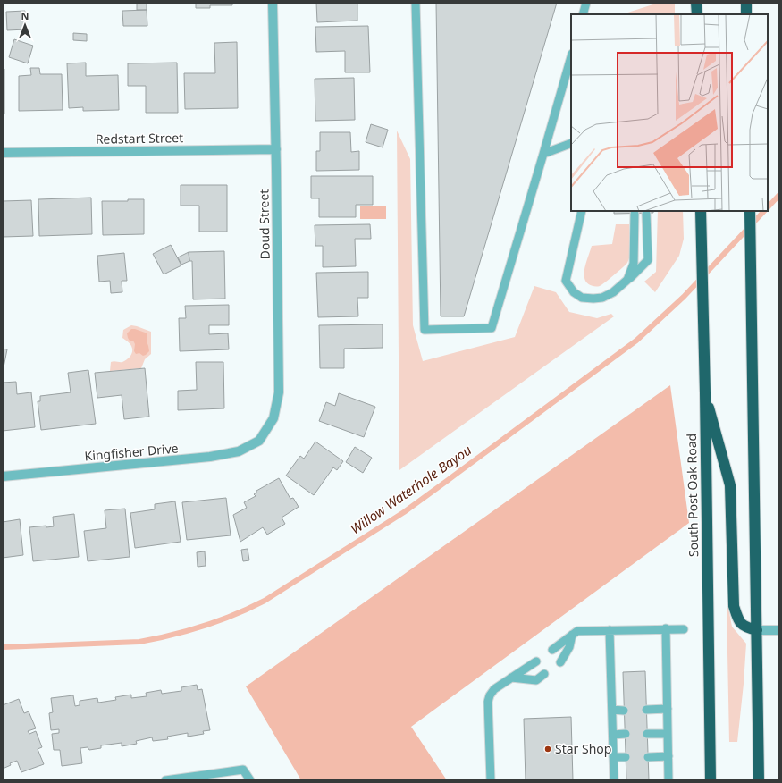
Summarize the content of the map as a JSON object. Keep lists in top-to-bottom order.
{
  "streets": {
    "highway": ["South Post Oak Road"],
    "street": ["Redstart Street", "Doud Street", "Kingfisher Drive"]
  },
  "crossings": [
    ["Redstart Street", "Doud Street"],
    ["Doud Street", "Kingfisher Drive"]
  ],
  "water": ["Willow Waterhole Bayou"],
  "places": ["Star Shop"],
  "north": "top"
}
